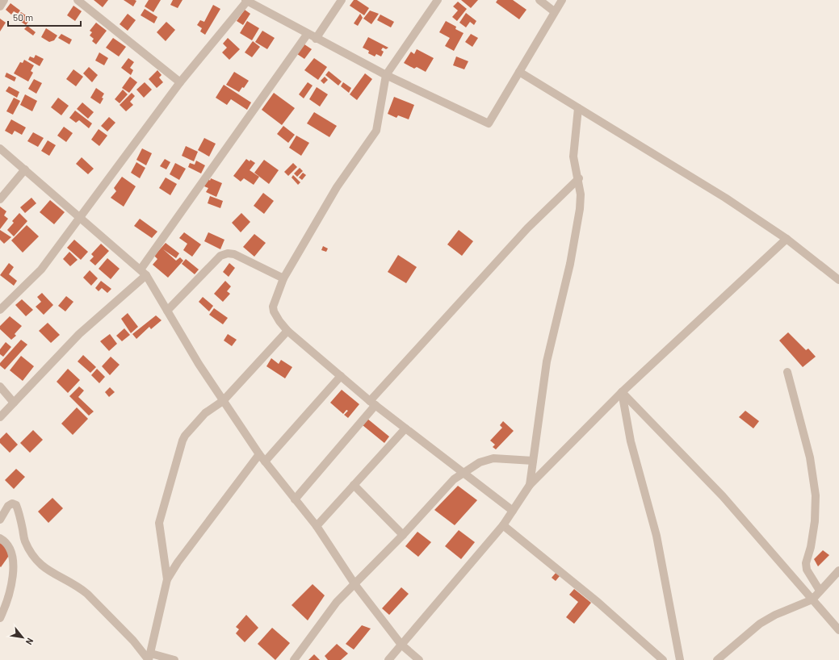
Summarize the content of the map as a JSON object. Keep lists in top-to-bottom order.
{
  "scale_bar": "50 m",
  "north": "bottom right"
}
